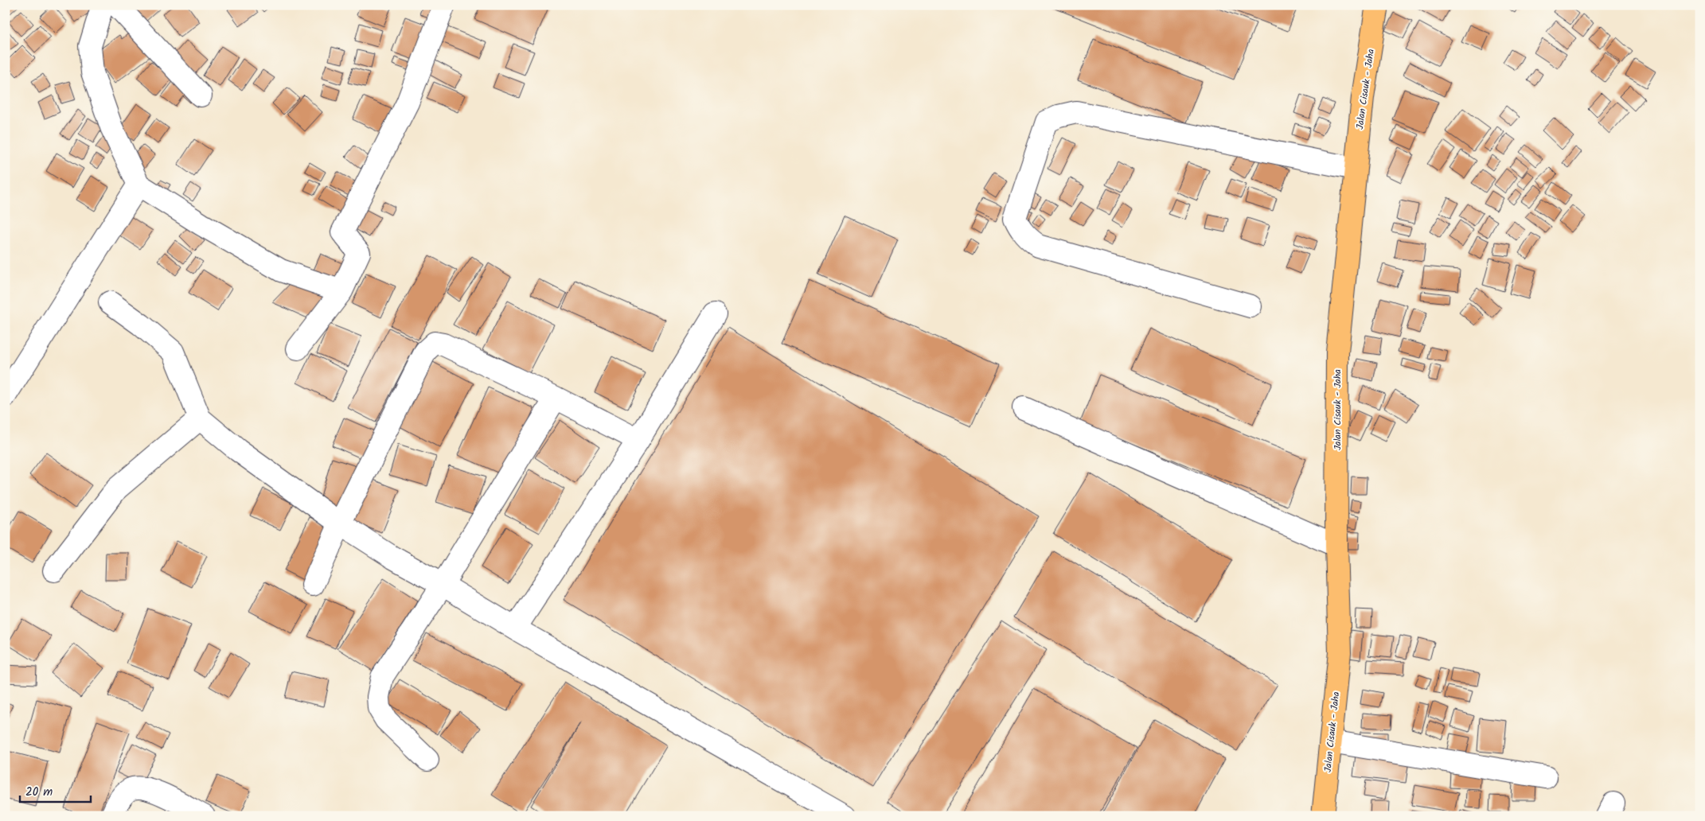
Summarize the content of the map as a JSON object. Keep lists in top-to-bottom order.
{
  "streets": {
    "main road": ["Jalan Cisauk - Jaha"]
  },
  "scale_bar": "20 m"
}
